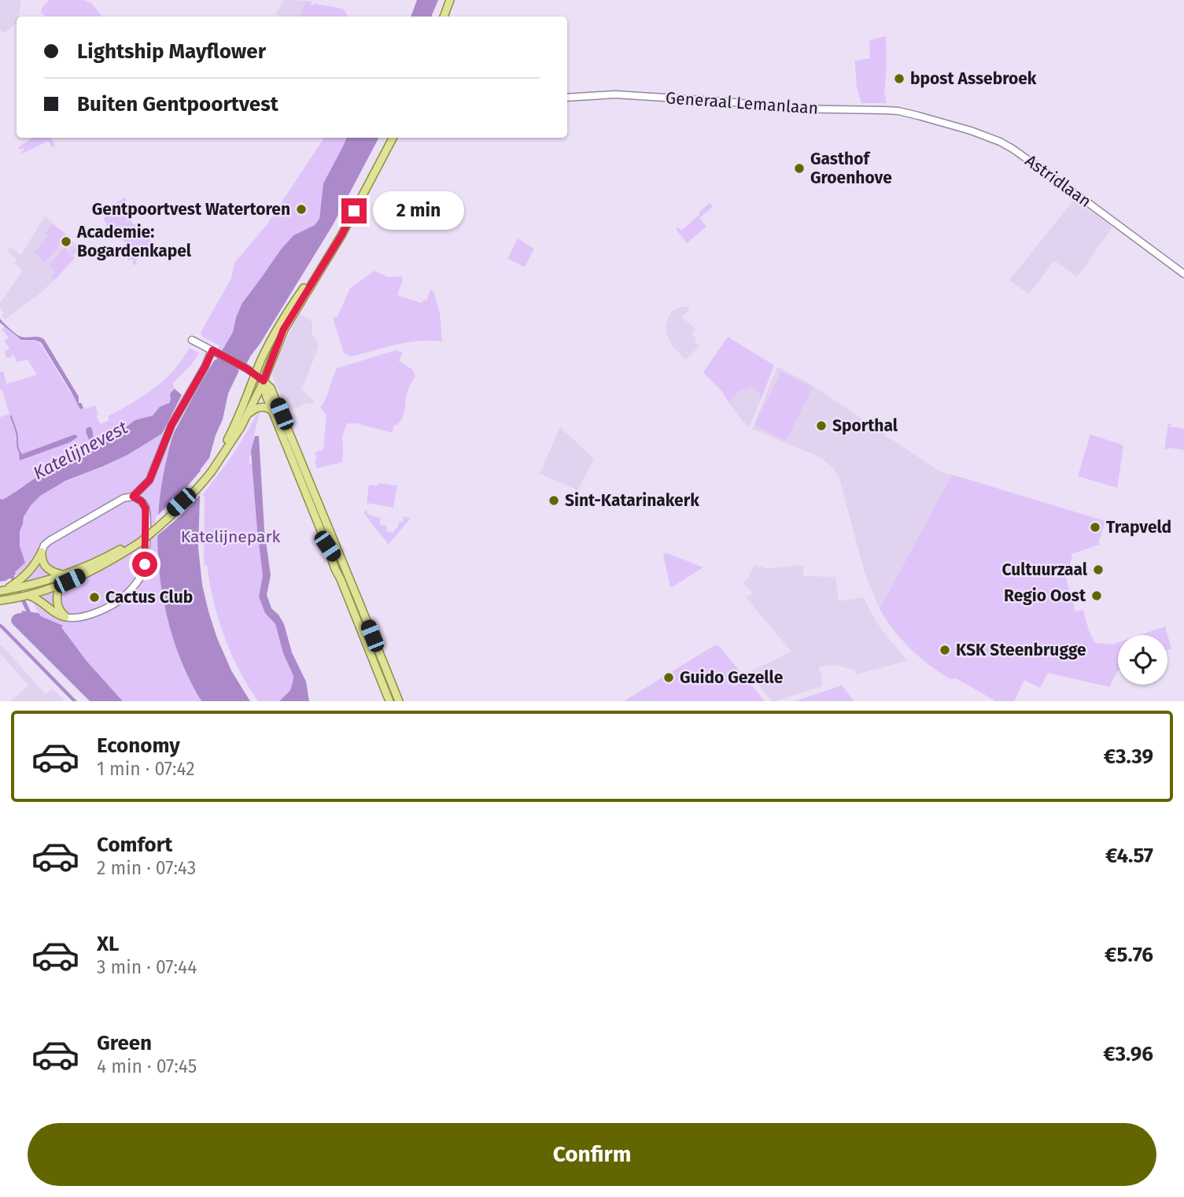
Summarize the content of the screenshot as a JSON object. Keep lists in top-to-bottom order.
{
  "streets": {
    "main road": ["Generaal Lemanlaan", "Astridlaan"]
  },
  "crossings": [
    ["Generaal Lemanlaan", "Astridlaan"]
  ],
  "water": ["Katelijnevest"],
  "parks": ["Katelijnepark"],
  "places": [
    "bpost Assebroek",
    "Gasthof Groenhove",
    "Gentpoortvest Watertoren",
    "Academie: Bogardenkapel",
    "Sporthal",
    "Sint-Katarinakerk",
    "Trapveld",
    "Cultuurzaal",
    "Regio Oost",
    "Cactus Club",
    "KSK Steenbrugge",
    "Guido Gezelle"
  ],
  "page": {
    "banner": ["Lightship Mayflower", "Buiten Gentpoortvest"],
    "bubble": "2 min",
    "list": [
      {
        "name": "Economy",
        "note": "1 min · 07:42",
        "value": "€3.39"
      },
      {
        "name": "Comfort",
        "note": "2 min · 07:43",
        "value": "€4.57"
      },
      {
        "name": "XL",
        "note": "3 min · 07:44",
        "value": "€5.76"
      },
      {
        "name": "Green",
        "note": "4 min · 07:45",
        "value": "€3.96"
      }
    ],
    "buttons": "Confirm"
  }
}
